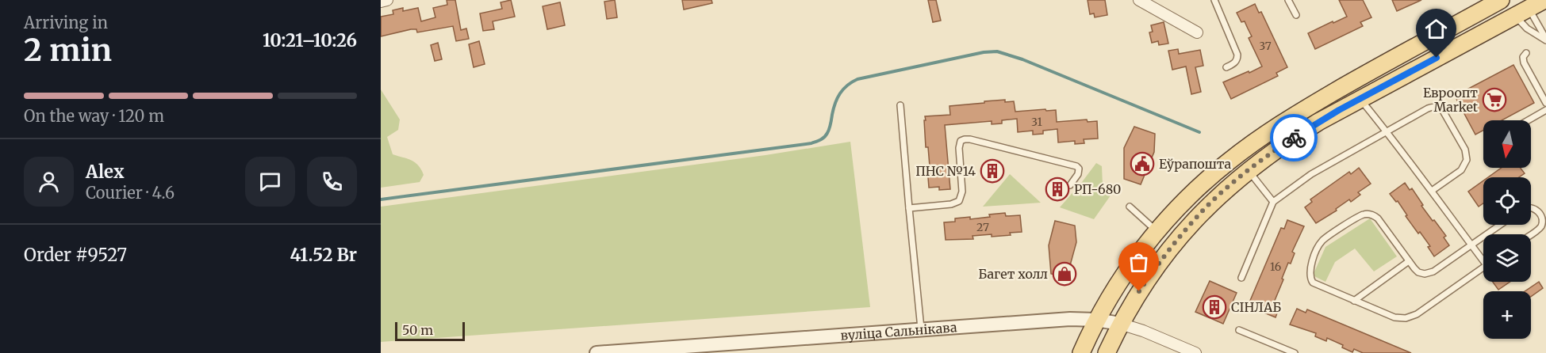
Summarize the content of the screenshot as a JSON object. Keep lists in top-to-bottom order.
{
  "streets": {
    "street": ["вуліца Сальнікава"]
  },
  "places": {
    "supermarket": ["Евроопт Market"],
    "public building": ["Еўрапошта"],
    "building": ["ПНС №14", "РП-680", "СІНЛАБ"],
    "shop": ["Багет холл"]
  },
  "house_numbers": [
    "37",
    "31",
    "27",
    "16"
  ],
  "scale_bar": "50 m",
  "north": "bottom",
  "page": {
    "heading": ["2 min", "Arriving in", "10:21–10:26"],
    "panel": [
      "Alex",
      "Courier · 4.6",
      "Order #9527",
      "41.52 Br"
    ],
    "bar": "On the way · 120 m",
    "map_buttons": "+",
    "scale": "50 m"
  }
}
